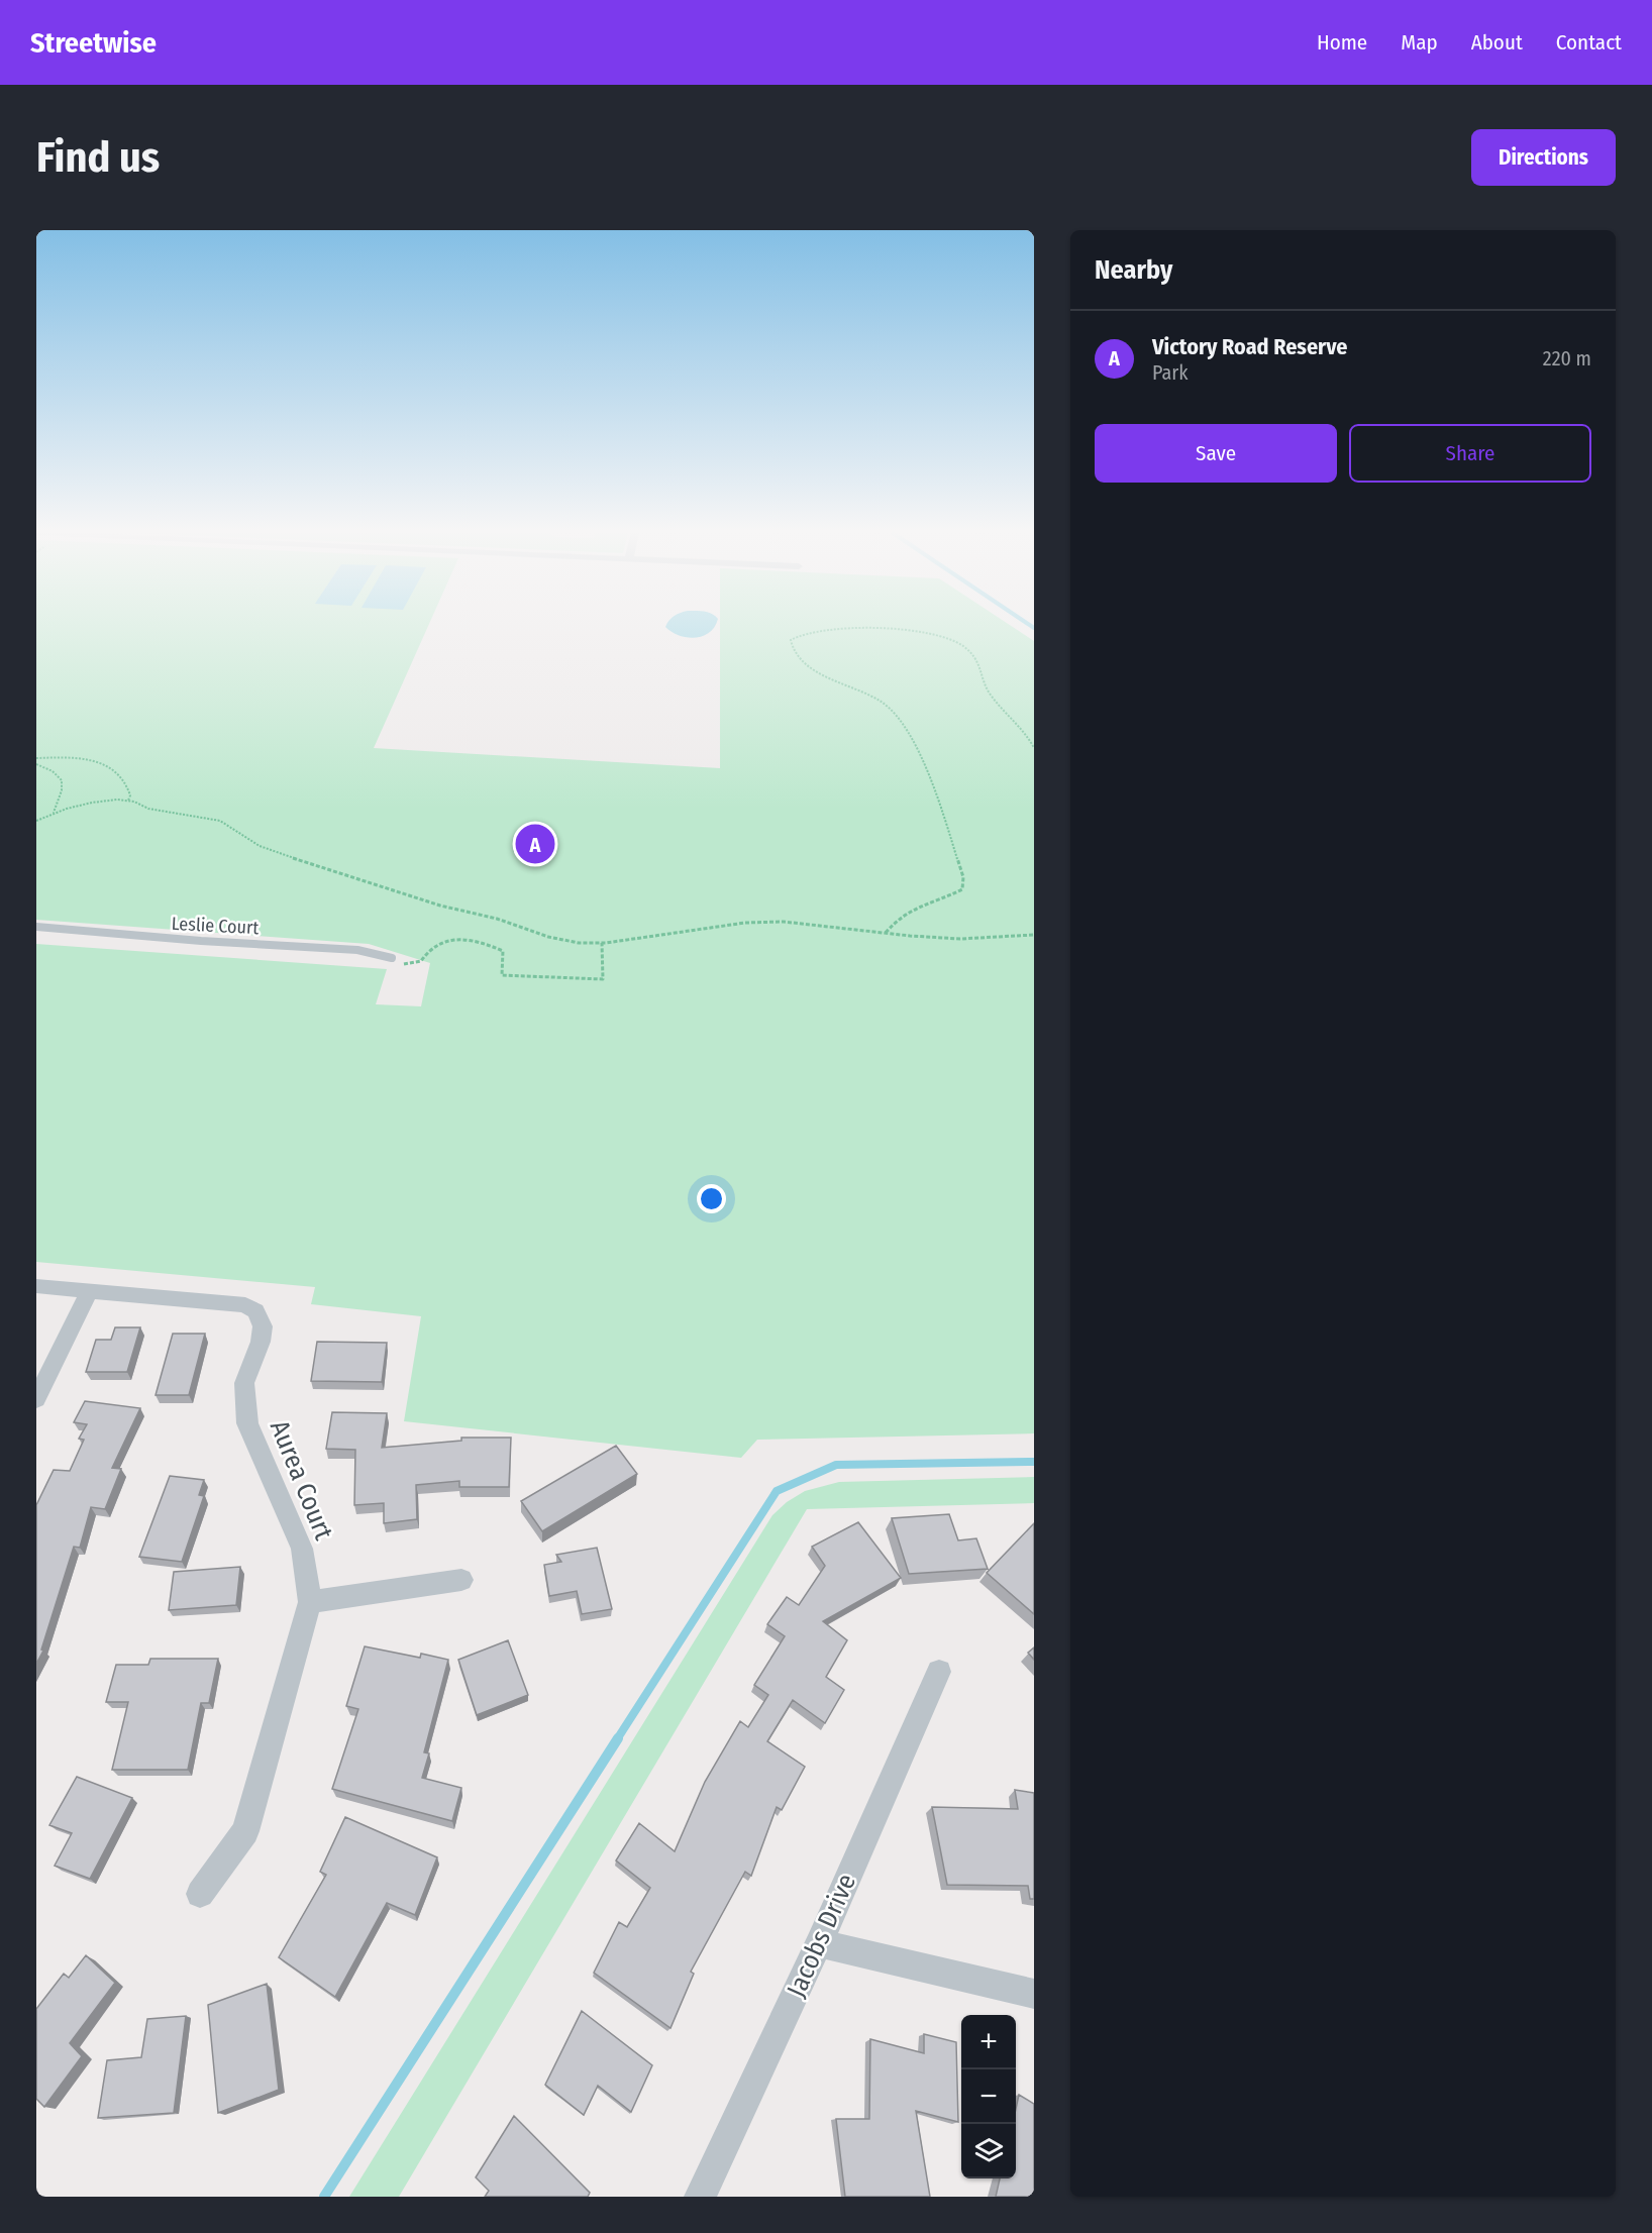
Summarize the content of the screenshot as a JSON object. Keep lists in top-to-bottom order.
{
  "streets": {
    "street": ["Aurea Court", "Jacobs Drive"],
    "lane": ["Leslie Court"]
  },
  "page": {
    "header": "Streetwise",
    "nav": [
      "Home",
      "Map",
      "About",
      "Contact"
    ],
    "buttons": [
      "Directions",
      ["Save", "Share"]
    ],
    "title": "Find us",
    "heading": "Nearby",
    "list": [
      {
        "mark": "A",
        "name": "Victory Road Reserve",
        "note": "Park",
        "value": "220 m"
      }
    ],
    "pins": "A",
    "map_buttons": ["+", "−"]
  }
}
